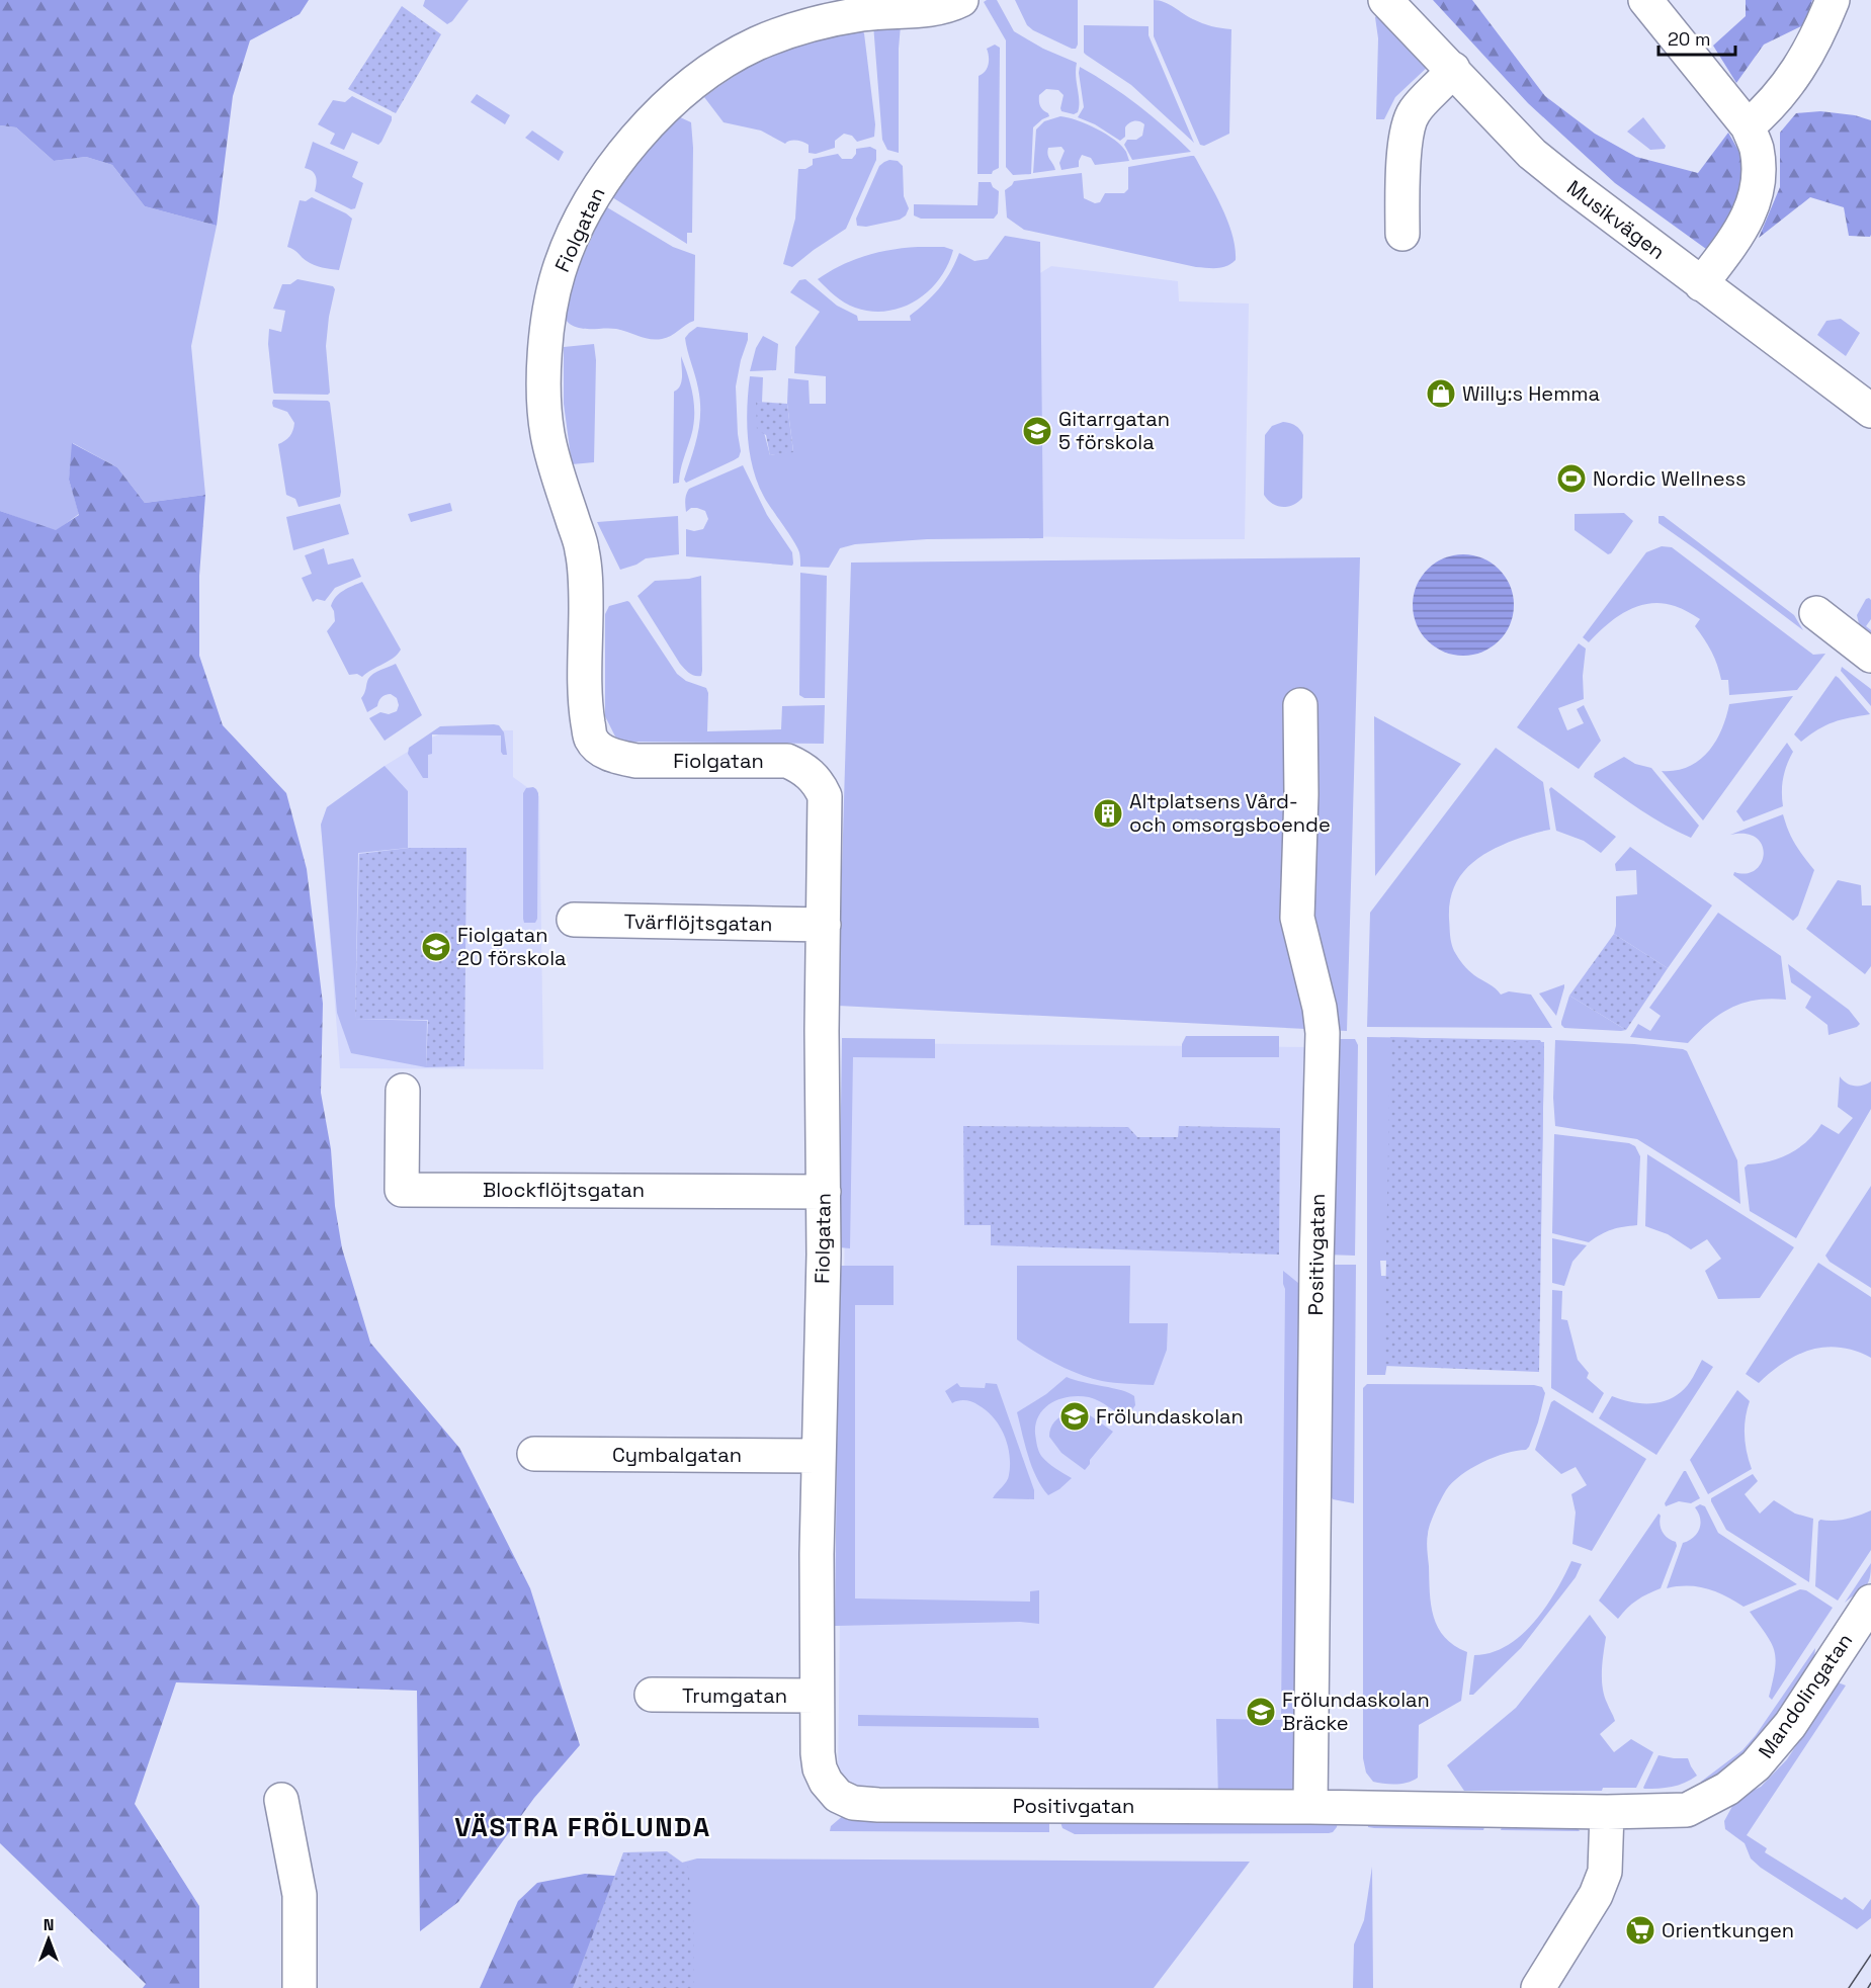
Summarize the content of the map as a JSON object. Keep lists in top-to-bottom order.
{
  "streets": {
    "street": [
      "Musikvägen",
      "Fiolgatan",
      "Tvärflöjtsgatan",
      "Blockflöjtsgatan",
      "Positivgatan",
      "Cymbalgatan",
      "Trumgatan",
      "Mandolingatan"
    ]
  },
  "crossings": [
    ["Fiolgatan", "Tvärflöjtsgatan"],
    ["Fiolgatan", "Blockflöjtsgatan"],
    ["Fiolgatan", "Positivgatan"],
    ["Fiolgatan", "Cymbalgatan"],
    ["Fiolgatan", "Trumgatan"],
    ["Positivgatan", "Mandolingatan"]
  ],
  "districts": ["VÄSTRA FRÖLUNDA"],
  "places": {
    "shop": ["Willy:s Hemma"],
    "school or university": [
      "Gitarrgatan 5 förskola",
      "Fiolgatan 20 förskola",
      "Frölundaskolan",
      "Frölundaskolan Bräcke"
    ],
    "sports": ["Nordic Wellness"],
    "building": ["Altplatsens Vård- och omsorgsboende"],
    "supermarket": ["Orientkungen"]
  },
  "scale_bar": "20 m",
  "north": "top"
}
